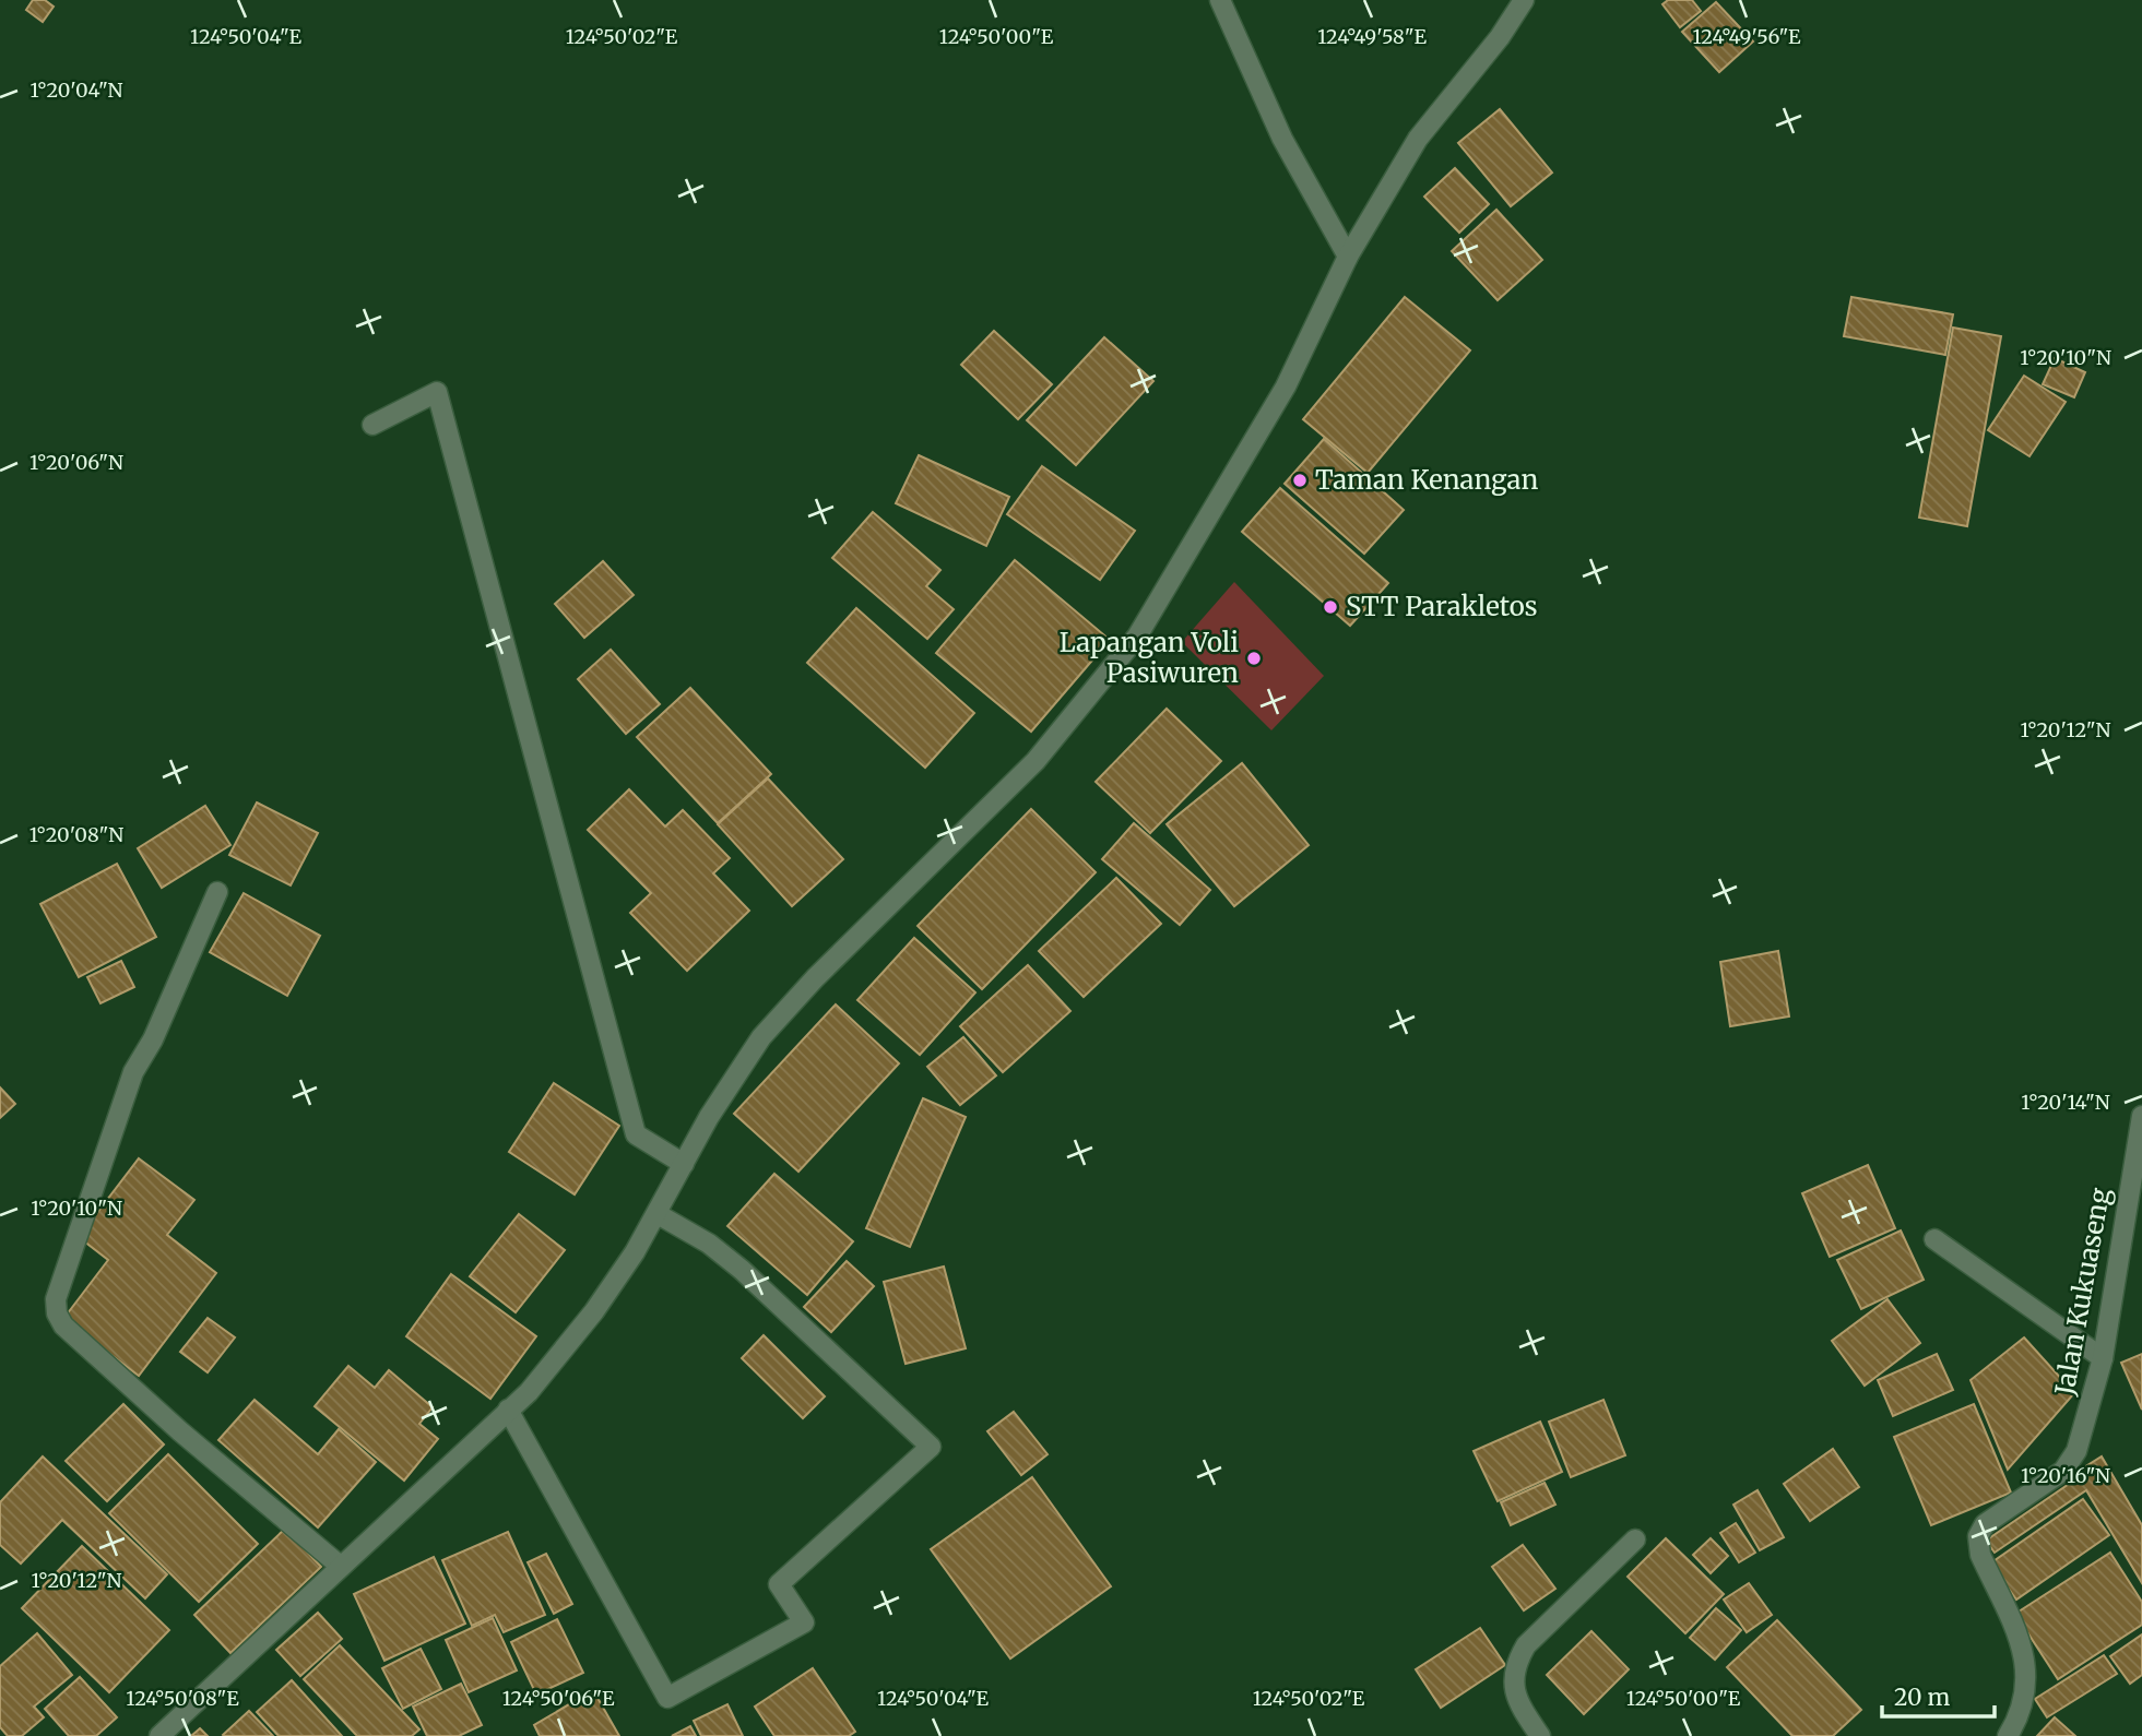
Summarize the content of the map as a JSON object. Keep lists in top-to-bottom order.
{
  "streets": {
    "street": ["Jalan Kukuaseng"]
  },
  "places": ["Taman Kenangan", "STT Parakletos", "Lapangan Voli Pasiwuren"],
  "scale_bar": "20 m",
  "coordinates": [
    "124°50'04\"E",
    "124°50'02\"E",
    "124°50'00\"E",
    "124°49'58\"E",
    "124°49'56\"E",
    "1°20'04\"N",
    "1°20'10\"N",
    "1°20'06\"N",
    "1°20'12\"N",
    "1°20'08\"N",
    "1°20'14\"N",
    "1°20'16\"N",
    "124°50'08\"E",
    "124°50'06\"E"
  ]
}
